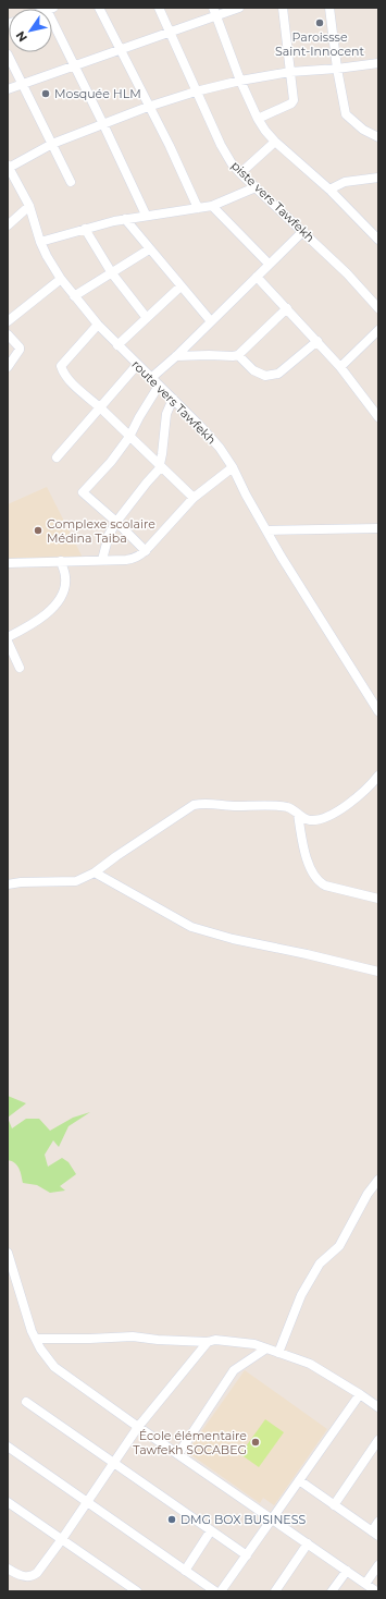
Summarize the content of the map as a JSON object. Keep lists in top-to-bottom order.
{
  "streets": {
    "street": ["piste vers Tawfekh", "route vers Tawfekh"]
  },
  "places": [
    "Paroissse Saint-Innocent",
    "Mosquée HLM",
    "Complexe scolaire Médina Taiba",
    "École élémentaire Tawfekh SOCABEG",
    "DMG BOX BUSINESS"
  ],
  "north": "bottom left"
}
